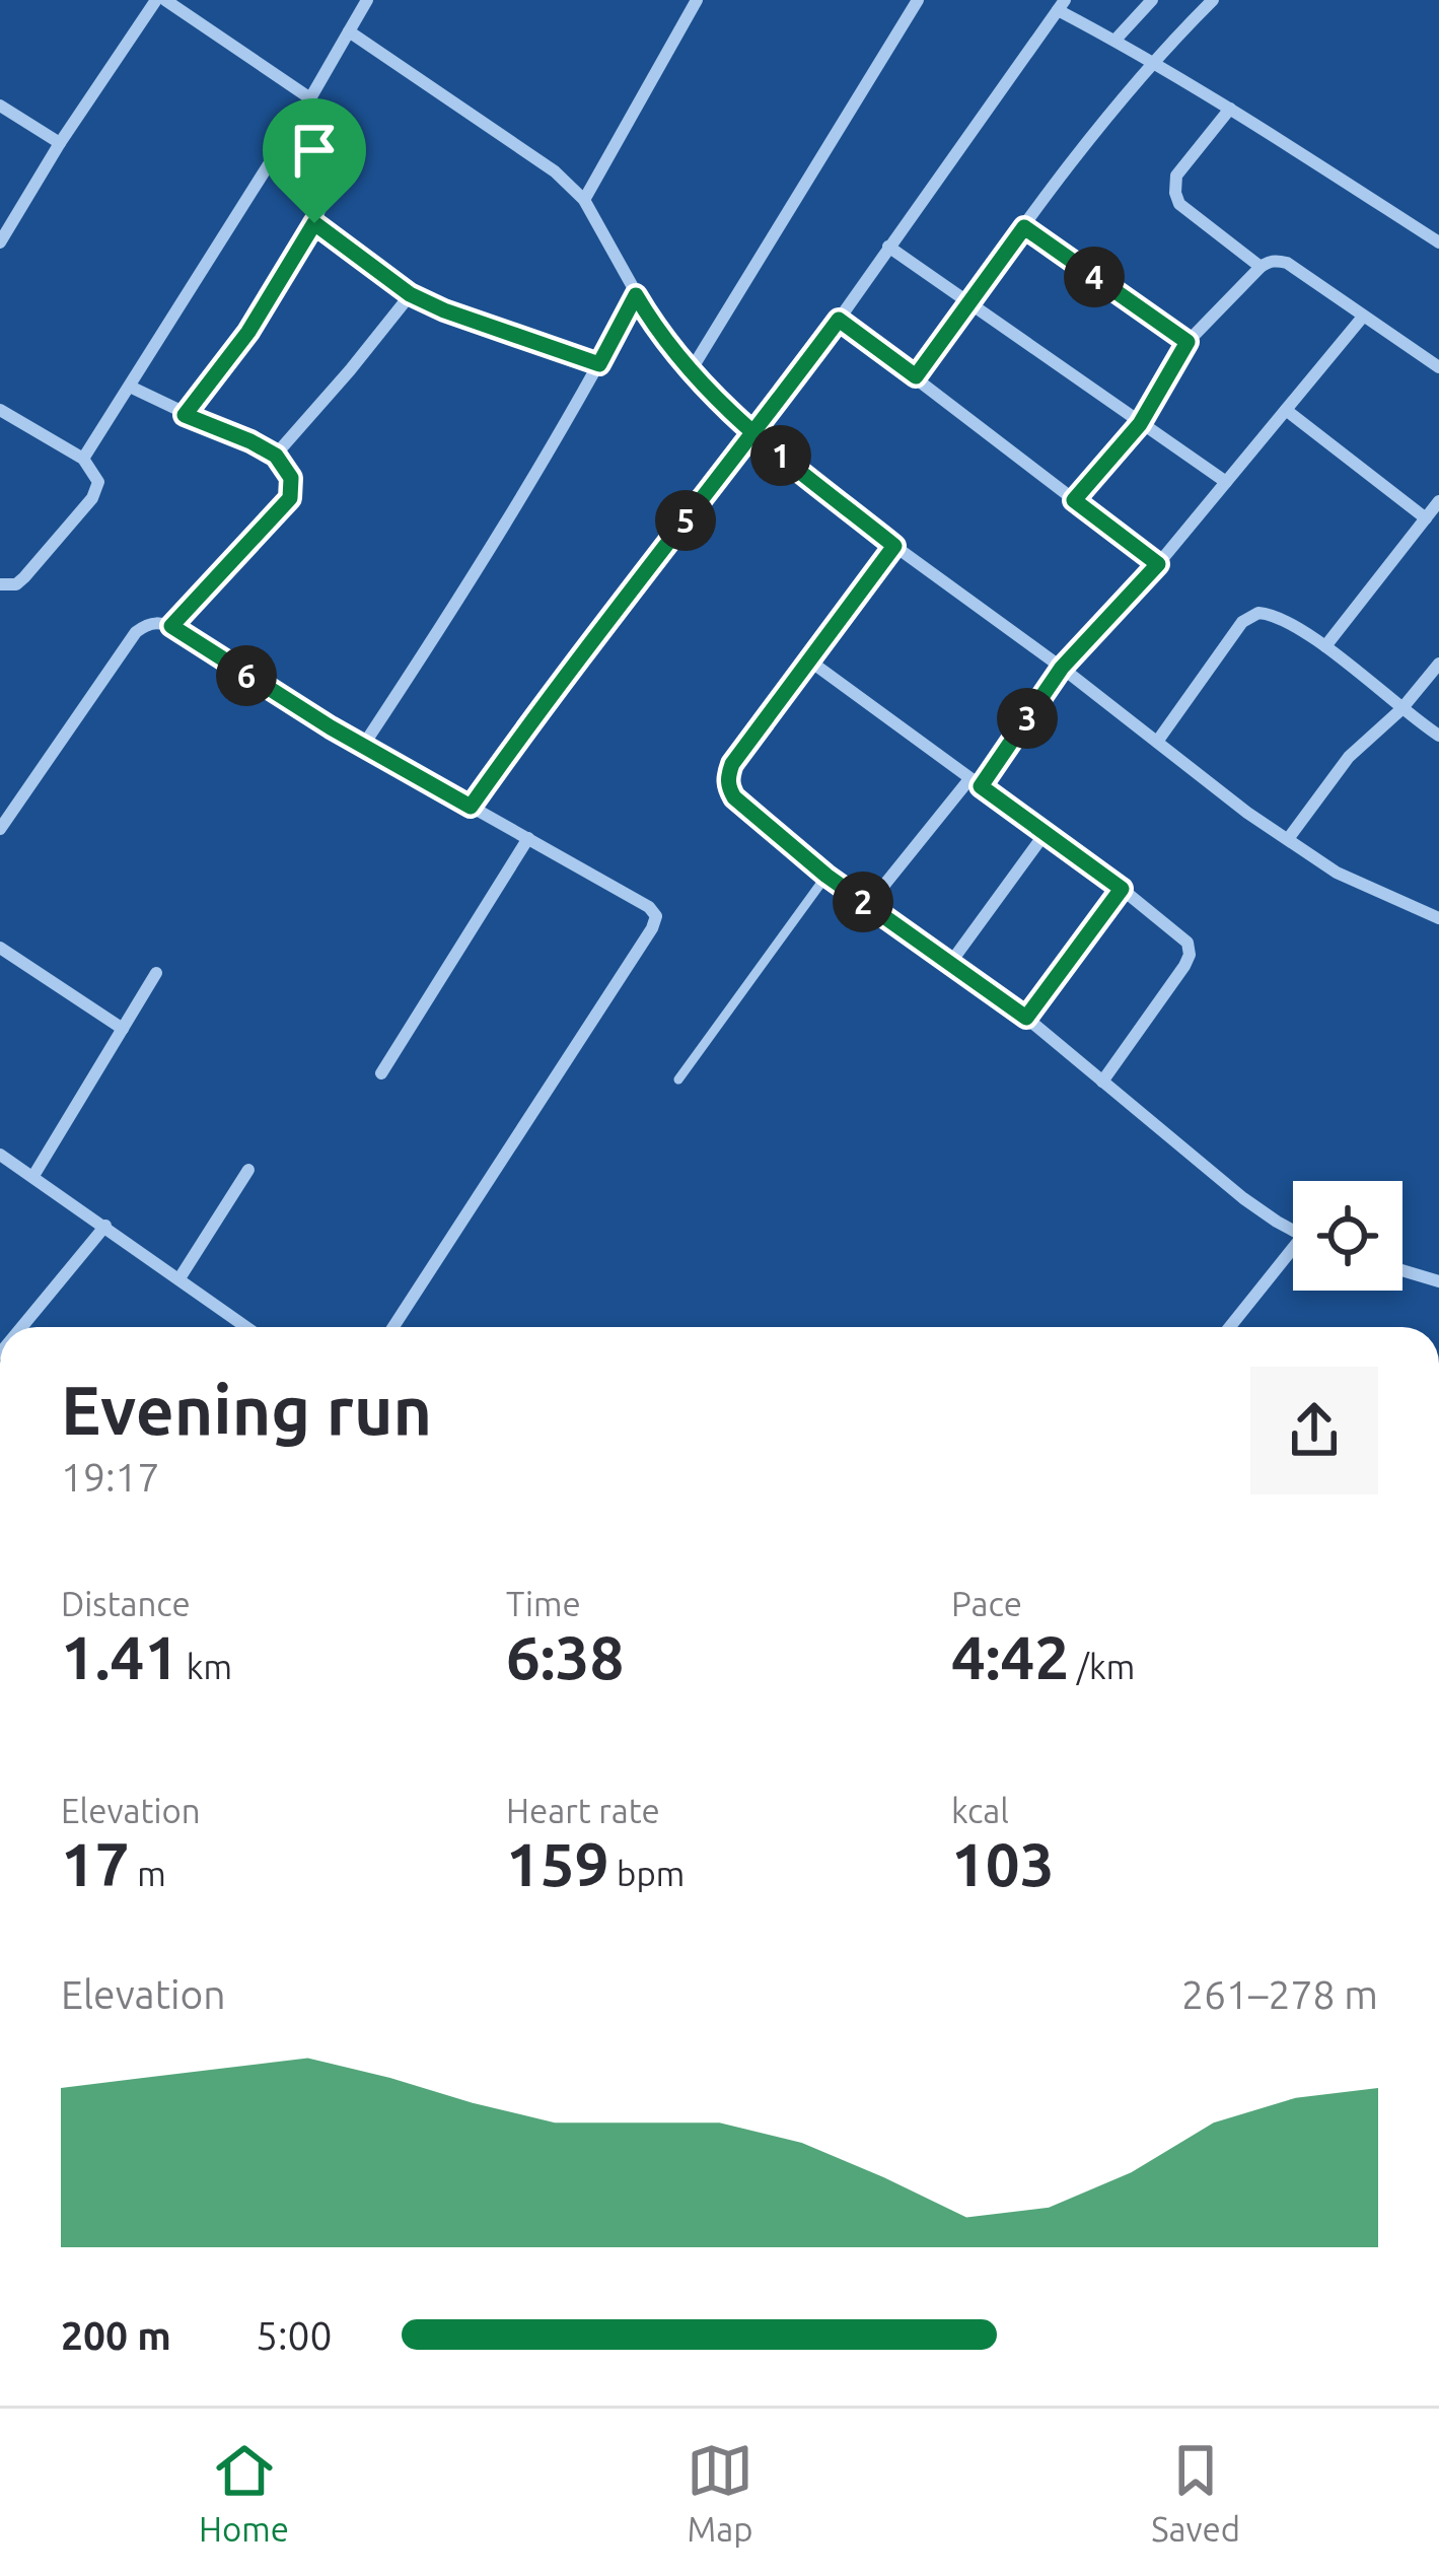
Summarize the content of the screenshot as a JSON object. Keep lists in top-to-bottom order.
{
  "page": {
    "pins": [
      "4",
      "1",
      "5",
      "6",
      "3",
      "2"
    ],
    "heading": ["Evening run", "19:17"],
    "stats": [
      ["Distance", "1.41 km"],
      ["Time", "6:38"],
      ["Pace", "4:42 /km"],
      ["Elevation", "17 m"],
      ["Heart rate", "159 bpm"],
      ["kcal", "103"]
    ],
    "chart": ["Elevation", "261–278 m"],
    "list": [
      {
        "name": "200 m",
        "note": "5:00"
      }
    ],
    "tabs": ["Home", "Map", "Saved"]
  }
}
